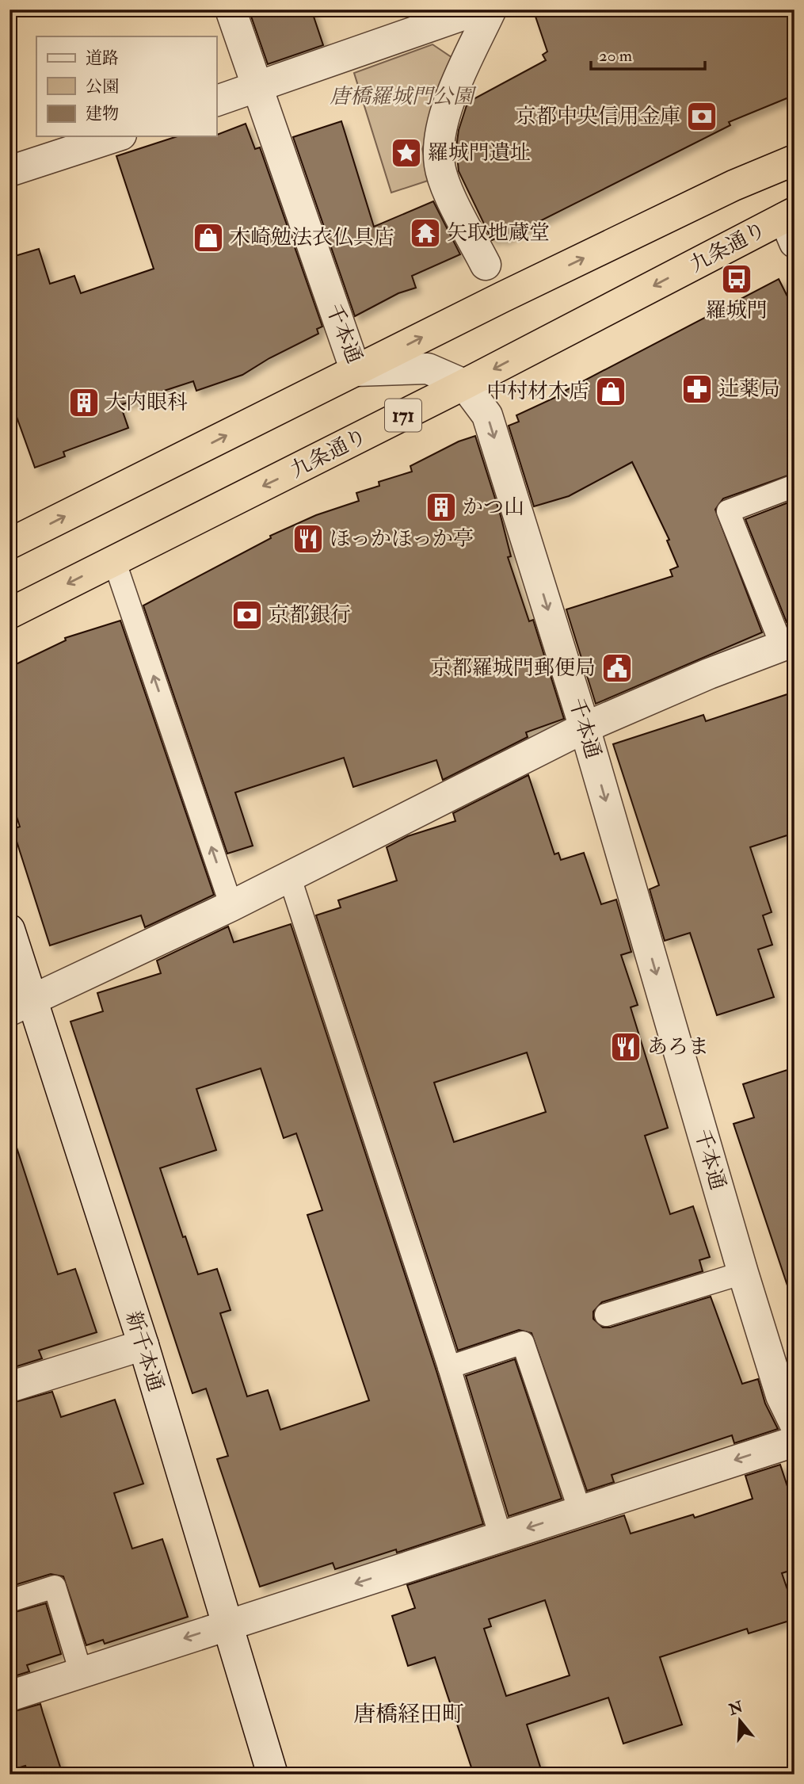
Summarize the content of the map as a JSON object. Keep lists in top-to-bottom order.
{
  "streets": {
    "highway": ["九条通り", "171"],
    "street": ["千本通", "新千本通"]
  },
  "crossings": [
    ["九条通り", "千本通"]
  ],
  "one_way": ["千本通"],
  "districts": ["唐橋経田町"],
  "parks": ["唐橋羅城門公園"],
  "places": {
    "bank": ["京都中央信用金庫", "京都銀行"],
    "place": ["羅城門遺址"],
    "temple": ["矢取地蔵堂"],
    "shop": ["木崎勉法衣仏具店", "中村材木店"],
    "bus stop": ["羅城門"],
    "pharmacy": ["辻薬局"],
    "building": ["大内眼科", "かつ山"],
    "restaurant": ["ほっかほっか亭", "あろま"],
    "public building": ["京都羅城門郵便局"]
  },
  "legend": ["道路", "公園", "建物"],
  "scale_bar": "20 m",
  "north": "top"
}
